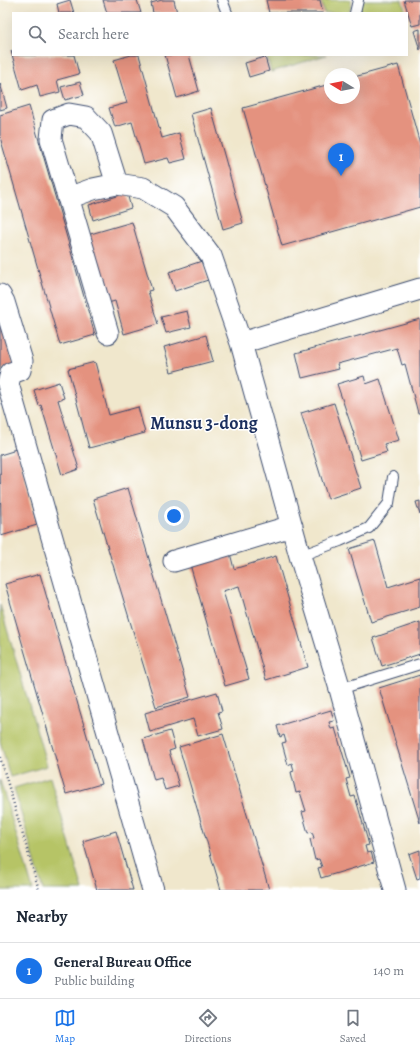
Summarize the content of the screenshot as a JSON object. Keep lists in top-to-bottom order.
{
  "districts": ["Munsu 3-dong"],
  "north": "left",
  "page": {
    "search": "Search here",
    "pins": "1",
    "heading": "Nearby",
    "list": [
      {
        "mark": "1",
        "name": "General Bureau Office",
        "note": "Public building",
        "value": "140 m"
      }
    ],
    "nav": ["Map", "Directions", "Saved"]
  }
}
